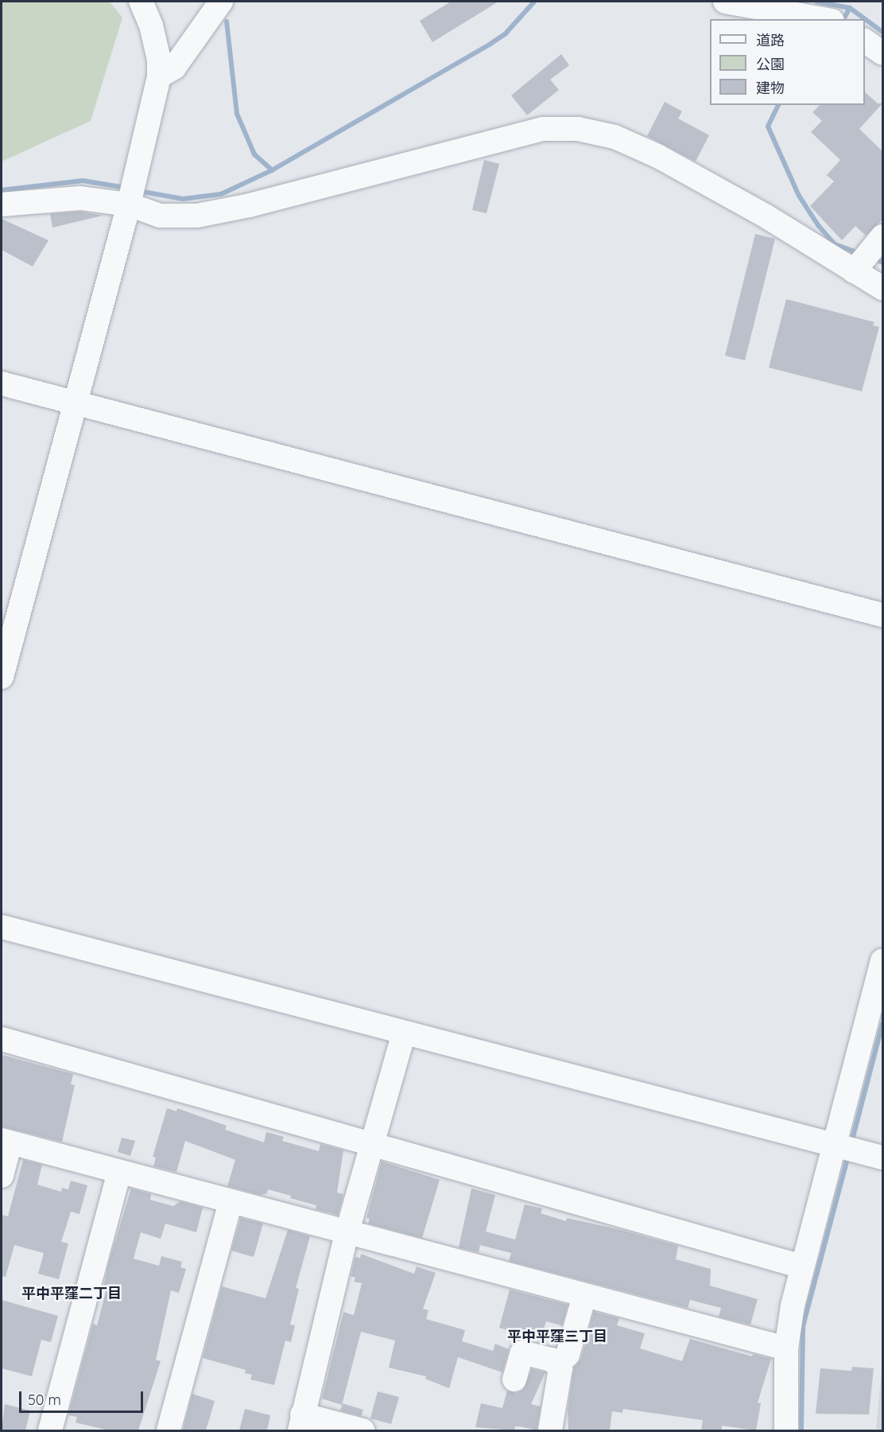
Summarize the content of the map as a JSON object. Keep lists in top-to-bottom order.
{
  "districts": ["平中平窪二丁目", "平中平窪三丁目"],
  "legend": ["道路", "公園", "建物"],
  "scale_bar": "50 m"
}
